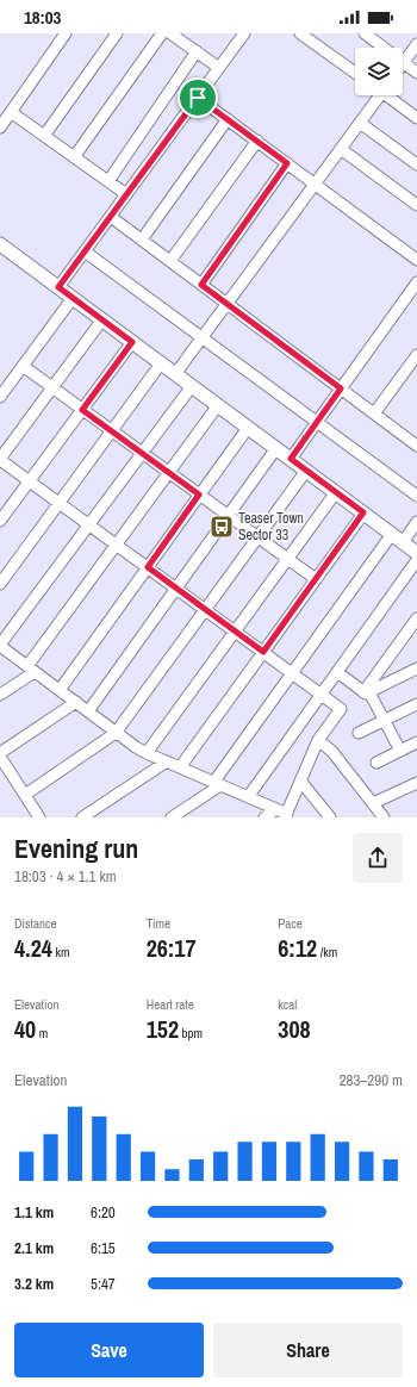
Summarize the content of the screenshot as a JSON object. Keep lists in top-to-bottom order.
{
  "places": {
    "bus stop": ["Teaser Town Sector 33"]
  },
  "page": {
    "status": "18:03",
    "heading": ["Evening run", "18:03 · 4 × 1.1 km"],
    "stats": [
      ["Distance", "4.24 km"],
      ["Time", "26:17"],
      ["Pace", "6:12 /km"],
      ["Elevation", "40 m"],
      ["Heart rate", "152 bpm"],
      ["kcal", "308"]
    ],
    "chart": ["Elevation", "283–290 m"],
    "list": [
      {
        "name": "1.1 km",
        "note": "6:20"
      },
      {
        "name": "2.1 km",
        "note": "6:15"
      },
      {
        "name": "3.2 km",
        "note": "5:47"
      }
    ],
    "buttons": ["Save", "Share"]
  }
}
